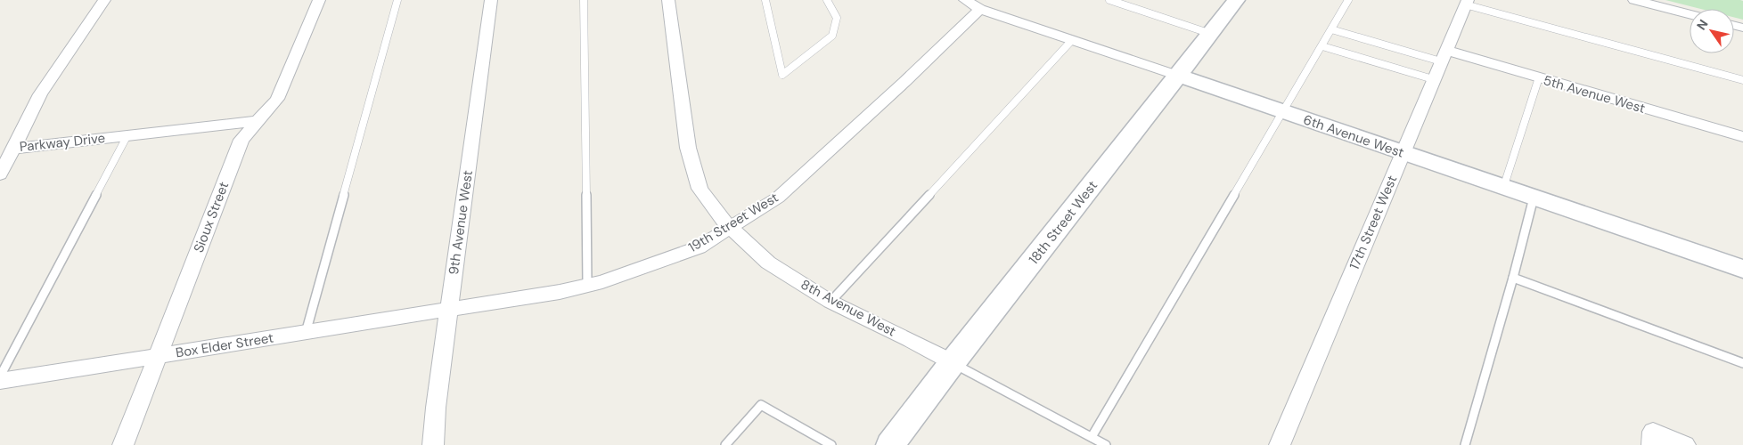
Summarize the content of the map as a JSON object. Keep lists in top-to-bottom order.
{
  "streets": {
    "street": [
      "5th Avenue West",
      "6th Avenue West",
      "Parkway Drive",
      "Sioux Street",
      "9th Avenue West",
      "19th Street West",
      "18th Street West",
      "17th Street West",
      "8th Avenue West",
      "Box Elder Street"
    ]
  },
  "crossings": [
    ["5th Avenue West", "17th Street West"],
    ["6th Avenue West", "19th Street West"],
    ["6th Avenue West", "18th Street West"],
    ["6th Avenue West", "17th Street West"],
    ["Parkway Drive", "Sioux Street"],
    ["Sioux Street", "Box Elder Street"],
    ["9th Avenue West", "19th Street West"],
    ["9th Avenue West", "Box Elder Street"],
    ["19th Street West", "8th Avenue West"],
    ["19th Street West", "Box Elder Street"],
    ["18th Street West", "8th Avenue West"]
  ],
  "north": "top left"
}
